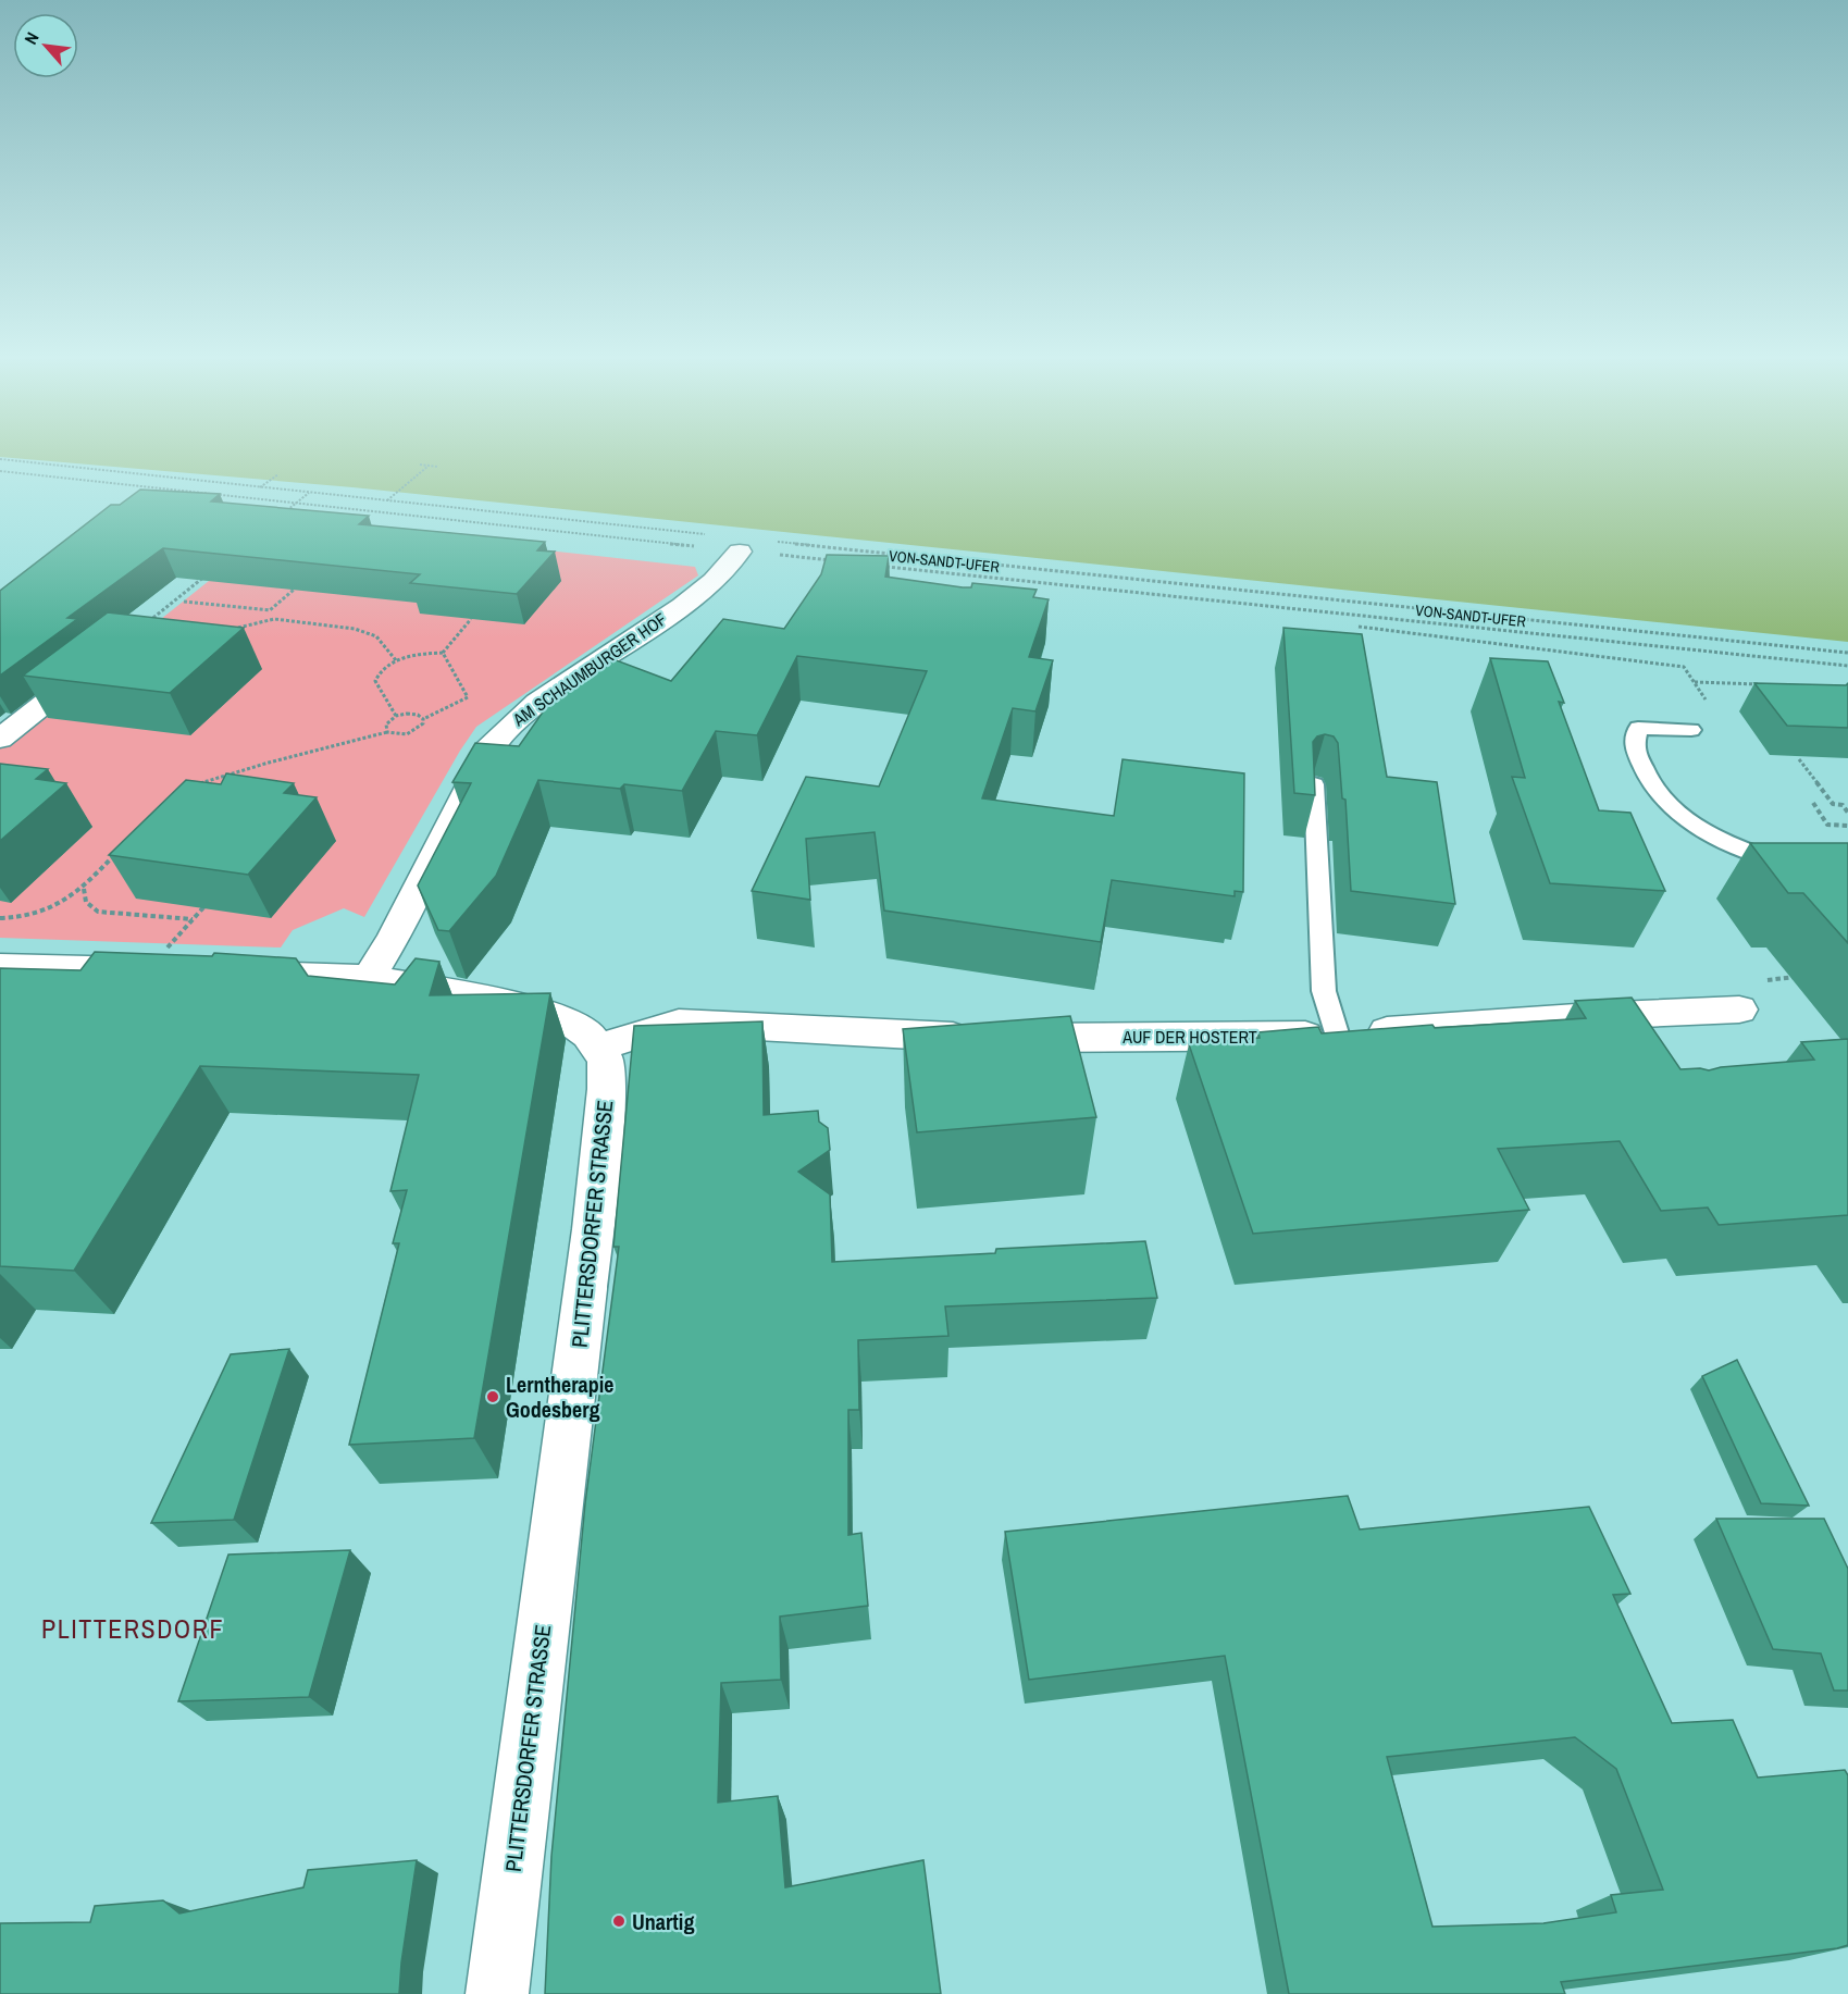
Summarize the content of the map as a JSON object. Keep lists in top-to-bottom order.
{
  "streets": {
    "street": ["AM SCHAUMBURGER HOF", "AUF DER HOSTERT", "PLITTERSDORFER STRASSE"],
    "path": ["VON-SANDT-UFER"]
  },
  "crossings": [
    ["AUF DER HOSTERT", "PLITTERSDORFER STRASSE"]
  ],
  "districts": ["PLITTERSDORF"],
  "places": ["Lerntherapie Godesberg", "Unartig"],
  "north": "top left"
}
